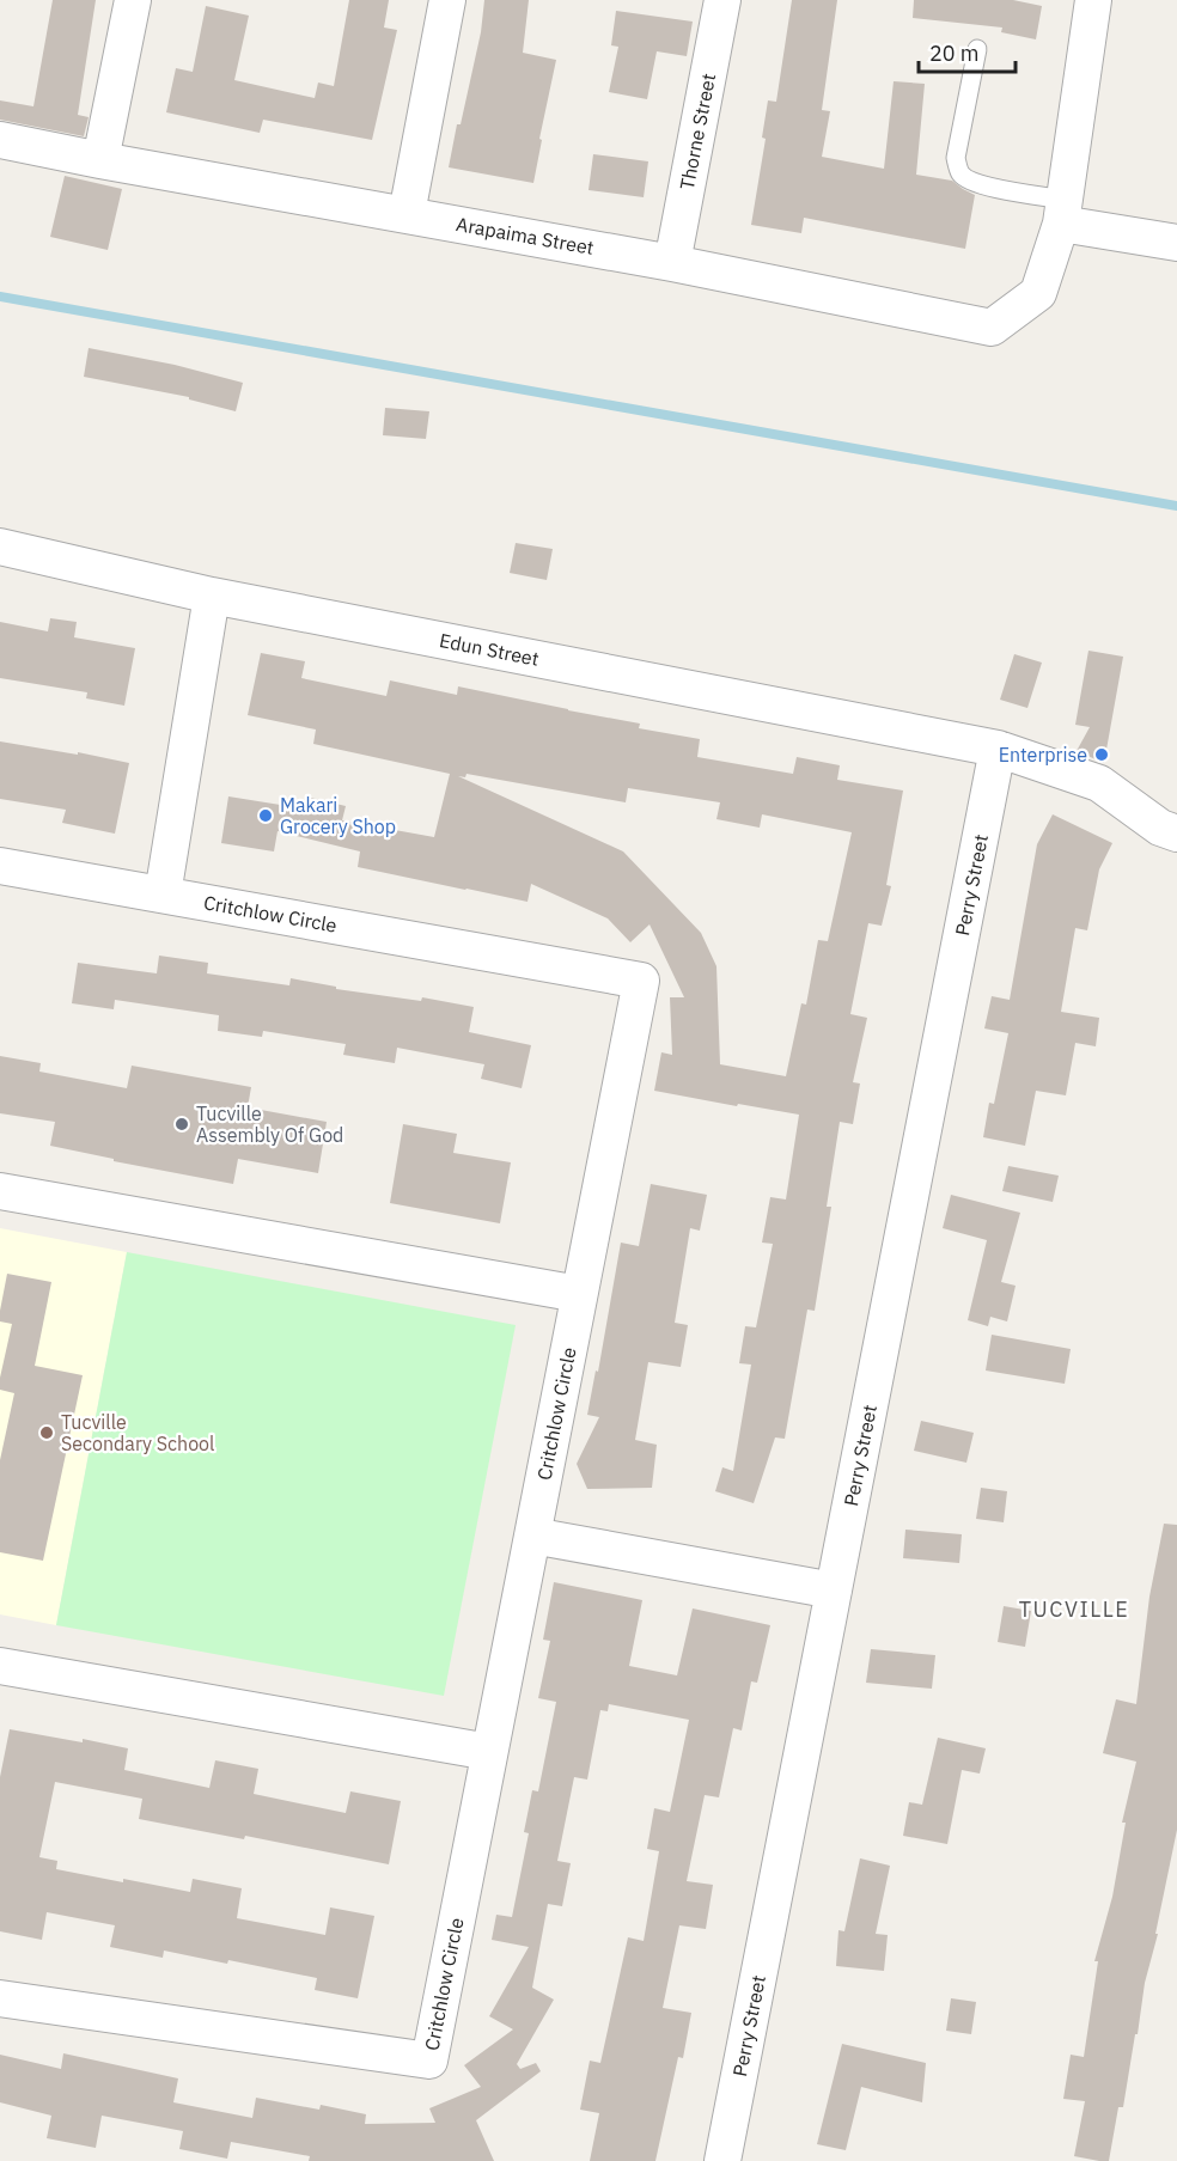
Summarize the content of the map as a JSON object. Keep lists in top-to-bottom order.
{
  "streets": {
    "street": [
      "Thorne Street",
      "Arapaima Street",
      "Edun Street",
      "Perry Street",
      "Critchlow Circle"
    ]
  },
  "crossings": [
    ["Thorne Street", "Arapaima Street"],
    ["Edun Street", "Perry Street"]
  ],
  "districts": ["TUCVILLE"],
  "places": [
    "Enterprise",
    "Makari Grocery Shop",
    "Tucville Assembly Of God",
    "Tucville Secondary School"
  ],
  "scale_bar": "20 m"
}
